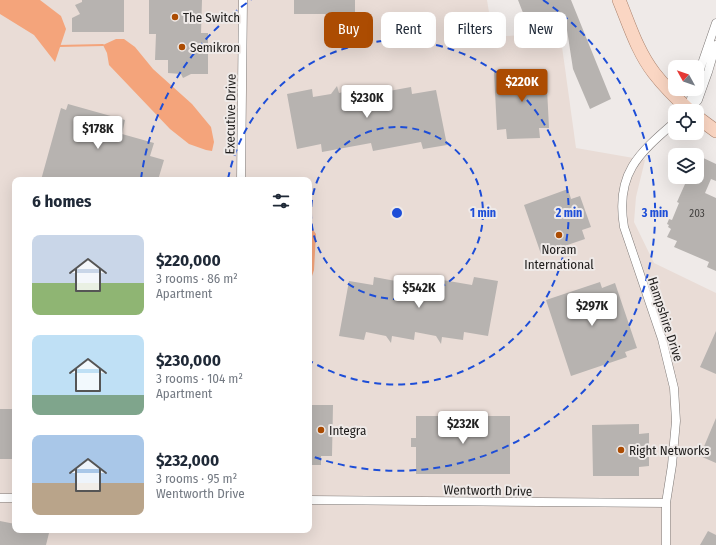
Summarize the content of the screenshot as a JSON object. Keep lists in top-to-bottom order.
{
  "streets": {
    "street": ["Executive Drive", "Hampshire Drive", "Wentworth Drive"]
  },
  "crossings": [
    ["Hampshire Drive", "Wentworth Drive"]
  ],
  "places": [
    "The Switch",
    "Semikron",
    "Noram International",
    "Integra",
    "Right Networks"
  ],
  "house_numbers": ["203"],
  "north": "top left",
  "page": {
    "chip": [
      "Buy",
      "Rent",
      "Filters",
      "New"
    ],
    "price": [
      "$220K",
      "$230K",
      "$178K",
      "$542K",
      "$297K",
      "$232K"
    ],
    "heading": "6 homes",
    "list": [
      {
        "name": "$220,000",
        "note": "3 rooms · 86 m² · Apartment"
      },
      {
        "name": "$230,000",
        "note": "3 rooms · 104 m² · Apartment"
      },
      {
        "name": "$232,000",
        "note": "3 rooms · 95 m² · Wentworth Drive"
      }
    ]
  },
  "rings": ["1 min", "2 min", "3 min"]
}
